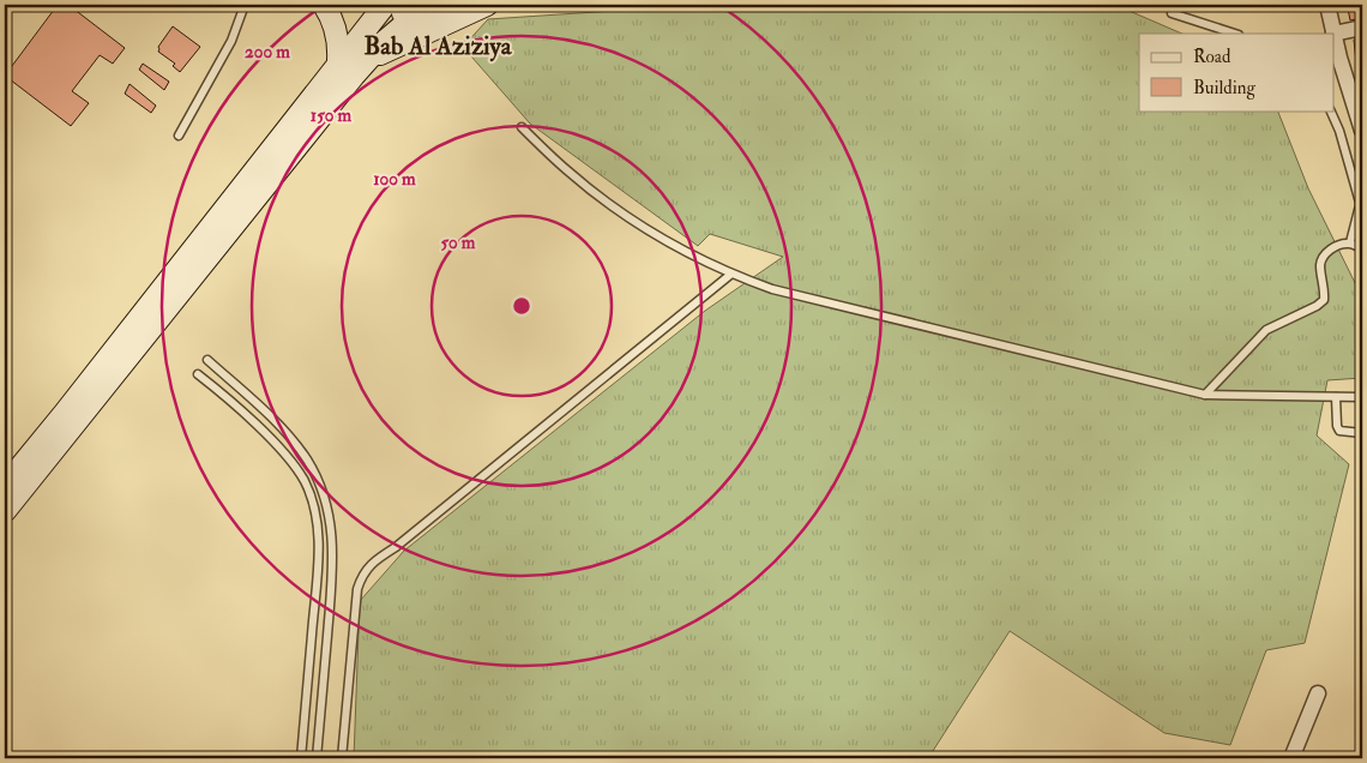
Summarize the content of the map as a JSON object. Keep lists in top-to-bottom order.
{
  "districts": ["Bab Al Aziziya"],
  "legend": ["Road", "Building"],
  "rings": [
    "200 m",
    "150 m",
    "100 m",
    "50 m"
  ]
}
